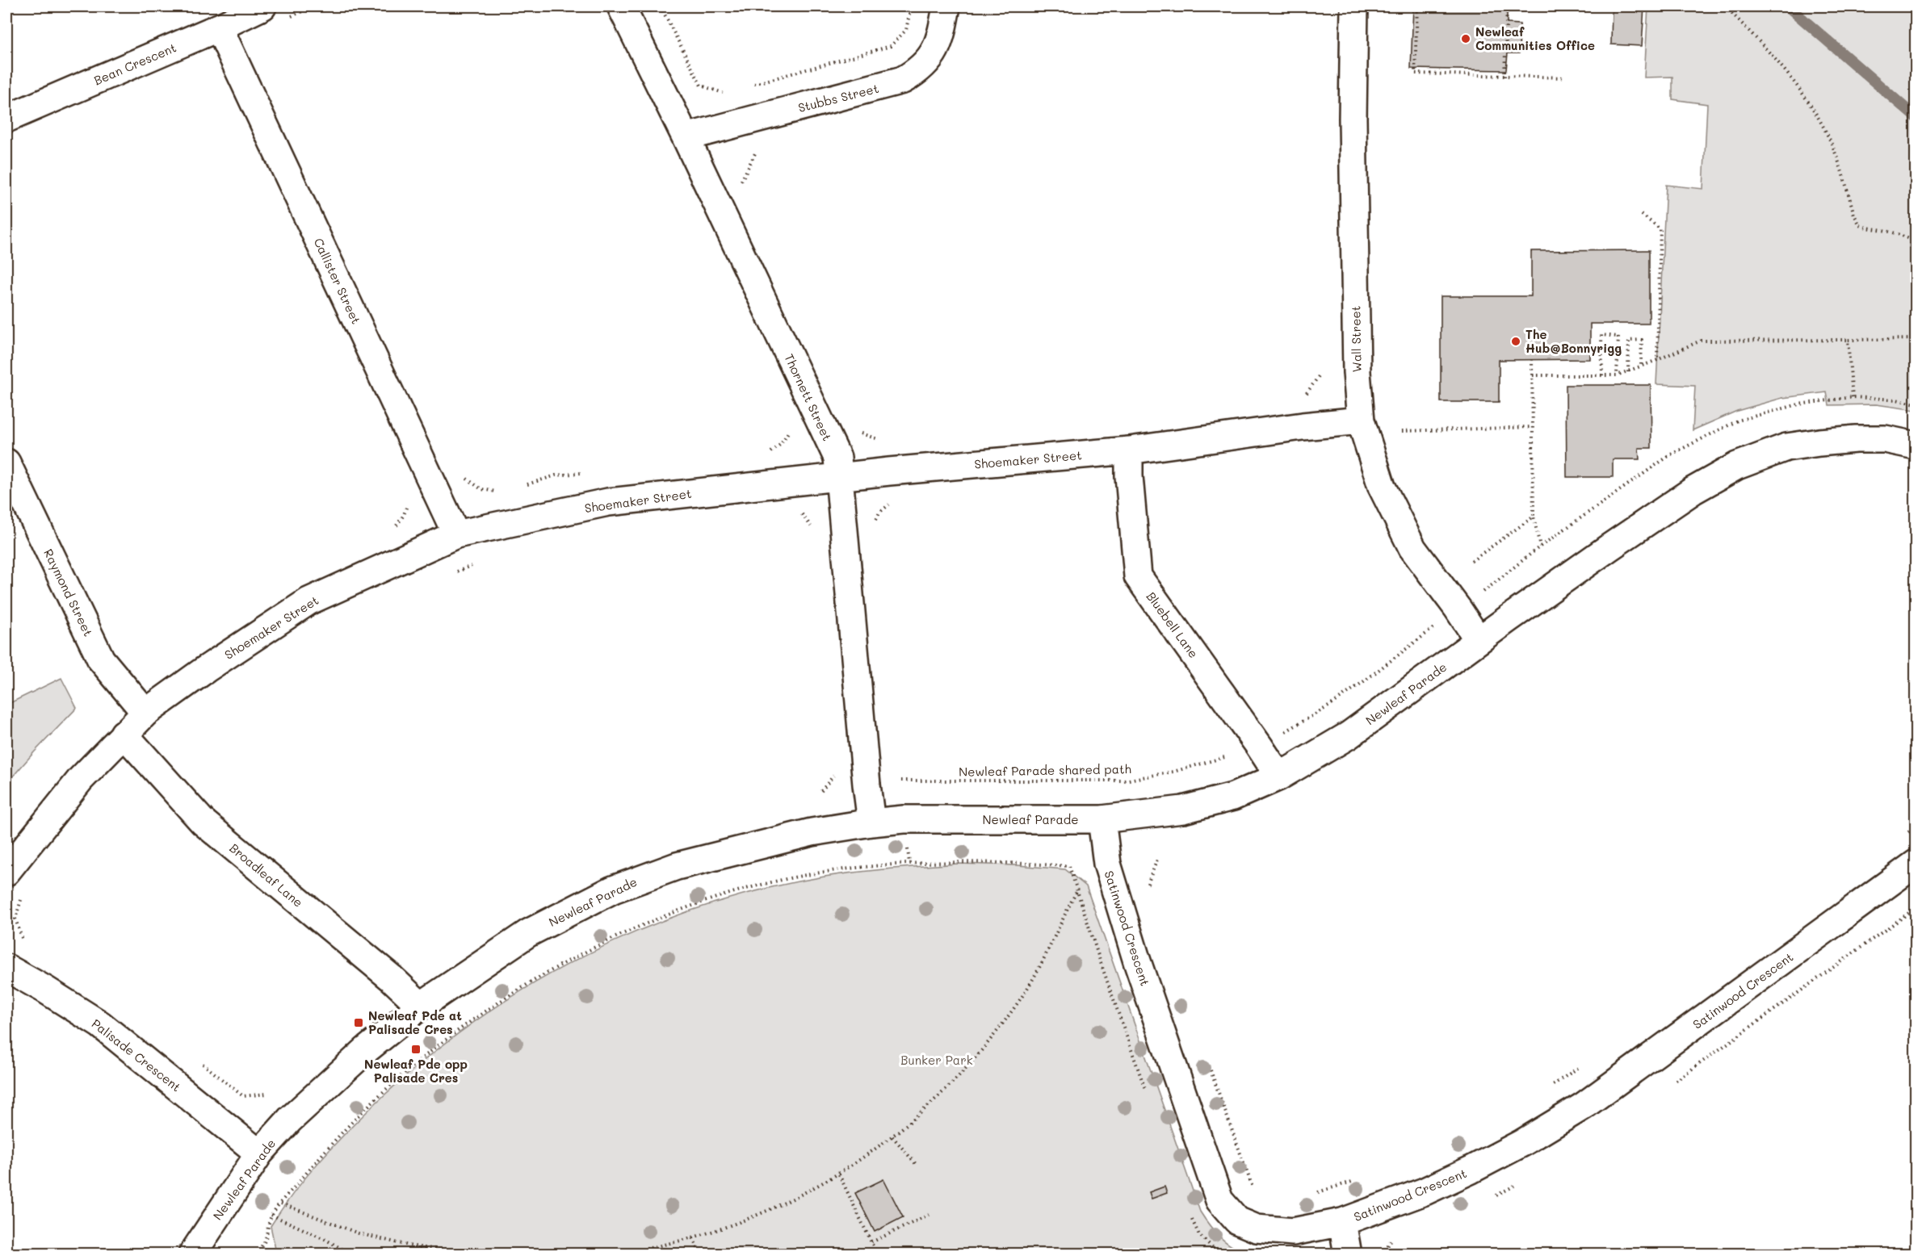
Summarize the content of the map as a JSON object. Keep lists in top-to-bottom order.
{
  "streets": {
    "street": [
      "Bean Crescent",
      "Stubbs Street",
      "Callister Street",
      "Wall Street",
      "Thornett Street",
      "Shoemaker Street",
      "Raymond Street",
      "Bluebell Lane",
      "Newleaf Parade",
      "Broadleaf Lane",
      "Satinwood Crescent",
      "Palisade Crescent"
    ],
    "path": ["Newleaf Parade shared path"]
  },
  "crossings": [
    ["Bean Crescent", "Callister Street"],
    ["Stubbs Street", "Thornett Street"],
    ["Callister Street", "Shoemaker Street"],
    ["Wall Street", "Shoemaker Street"],
    ["Wall Street", "Newleaf Parade"],
    ["Thornett Street", "Shoemaker Street"],
    ["Thornett Street", "Newleaf Parade"],
    ["Shoemaker Street", "Raymond Street"],
    ["Shoemaker Street", "Bluebell Lane"],
    ["Shoemaker Street", "Broadleaf Lane"],
    ["Bluebell Lane", "Newleaf Parade"],
    ["Newleaf Parade", "Broadleaf Lane"],
    ["Newleaf Parade", "Satinwood Crescent"],
    ["Newleaf Parade", "Palisade Crescent"]
  ],
  "parks": ["Bunker Park"],
  "places": {
    "other": ["Newleaf Communities Office", "The Hub@Bonnyrigg"],
    "transit": ["Newleaf Pde at Palisade Cres", "Newleaf Pde opp Palisade Cres"]
  }
}
